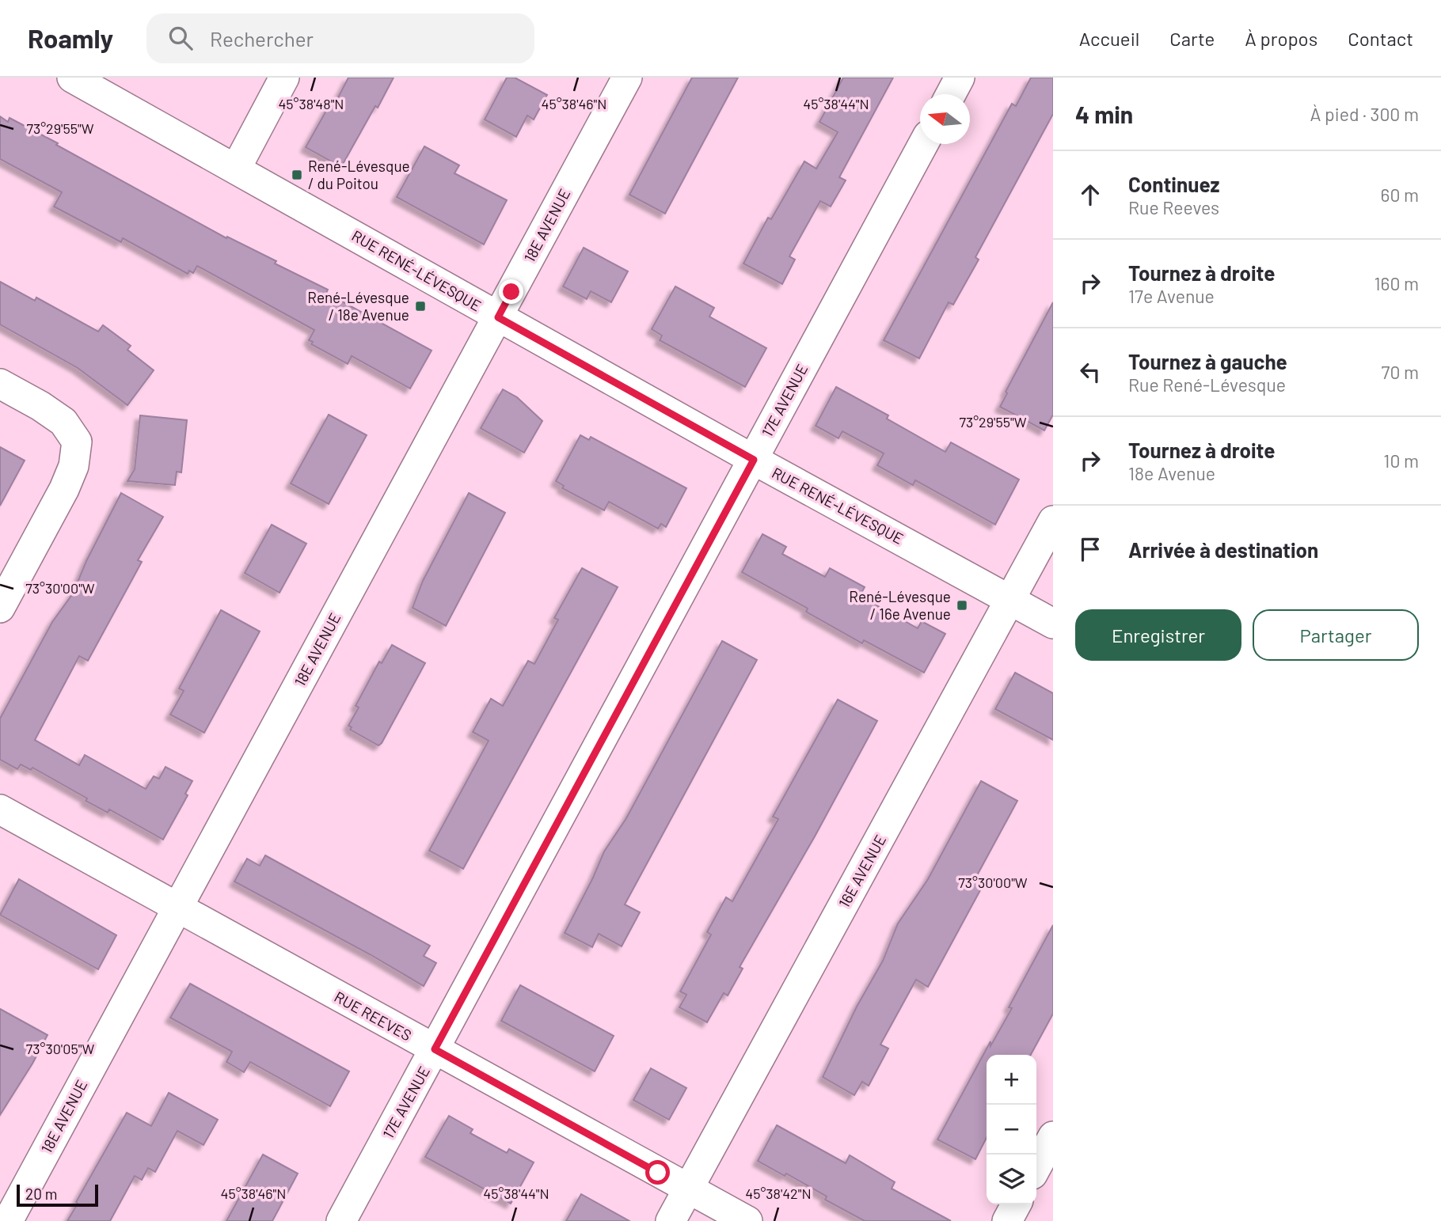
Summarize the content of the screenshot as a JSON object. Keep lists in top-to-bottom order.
{
  "streets": {
    "street": [
      "18E AVENUE",
      "RUE RENÉ-LÉVESQUE",
      "17E AVENUE",
      "16E AVENUE",
      "RUE REEVES"
    ]
  },
  "crossings": [
    ["18E AVENUE", "RUE RENÉ-LÉVESQUE"],
    ["18E AVENUE", "RUE REEVES"],
    ["RUE RENÉ-LÉVESQUE", "17E AVENUE"],
    ["RUE RENÉ-LÉVESQUE", "16E AVENUE"],
    ["17E AVENUE", "RUE REEVES"],
    ["16E AVENUE", "RUE REEVES"]
  ],
  "places": {
    "transit": ["René-Lévesque / du Poitou", "René-Lévesque / 18e Avenue", "René-Lévesque / 16e Avenue"]
  },
  "scale_bar": "20 m",
  "north": "left",
  "page": {
    "header": "Roamly",
    "search": "Rechercher",
    "nav": [
      "Accueil",
      "Carte",
      "À propos",
      "Contact"
    ],
    "heading": ["4 min", "À pied · 300 m"],
    "list": [
      ["Continuez", "Rue Reeves", "60 m"],
      ["Tournez à droite", "17e Avenue", "160 m"],
      ["Tournez à gauche", "Rue René-Lévesque", "70 m"],
      ["Tournez à droite", "18e Avenue", "10 m"],
      "Arrivée à destination"
    ],
    "buttons": ["Enregistrer", "Partager"],
    "map_buttons": ["+", "−"],
    "scale": "20 m"
  },
  "coordinates": [
    "45°38'48\"N",
    "45°38'46\"N",
    "45°38'44\"N",
    "73°29'55\"W",
    "73°30'00\"W",
    "73°30'05\"W",
    "45°38'42\"N"
  ]
}
